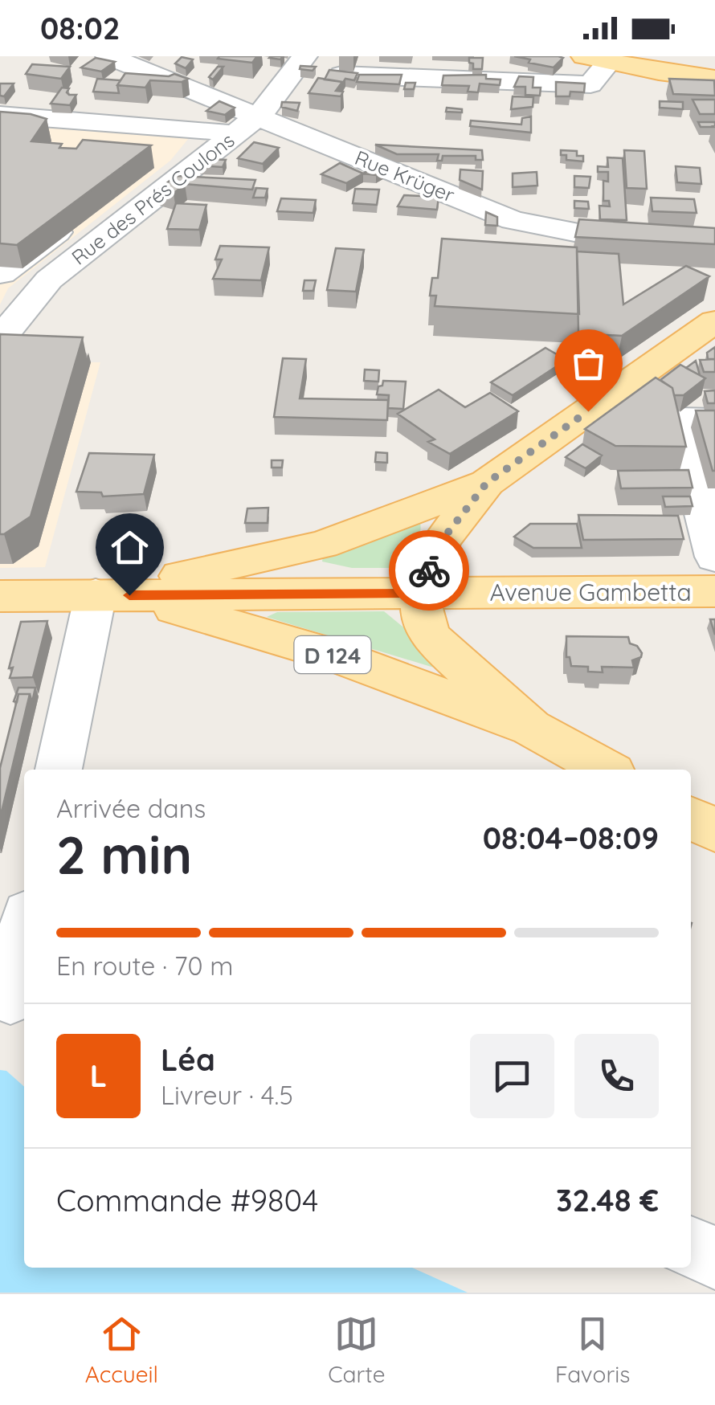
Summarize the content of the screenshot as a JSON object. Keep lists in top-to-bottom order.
{
  "streets": {
    "main road": ["Avenue Gambetta", "D 124"],
    "street": ["Rue Krüger", "Rue des Prés Coulons"]
  },
  "crossings": [
    ["Rue Krüger", "Rue des Prés Coulons"],
    ["Avenue Gambetta", "D 124"]
  ],
  "page": {
    "status": "08:02",
    "heading": ["2 min", "Arrivée dans", "08:04–08:09"],
    "panel": [
      "Léa",
      "Livreur · 4.5",
      "Commande #9804",
      "32.48 €"
    ],
    "bar": "En route · 70 m",
    "round": "L",
    "tabs": ["Accueil", "Carte", "Favoris"]
  }
}
